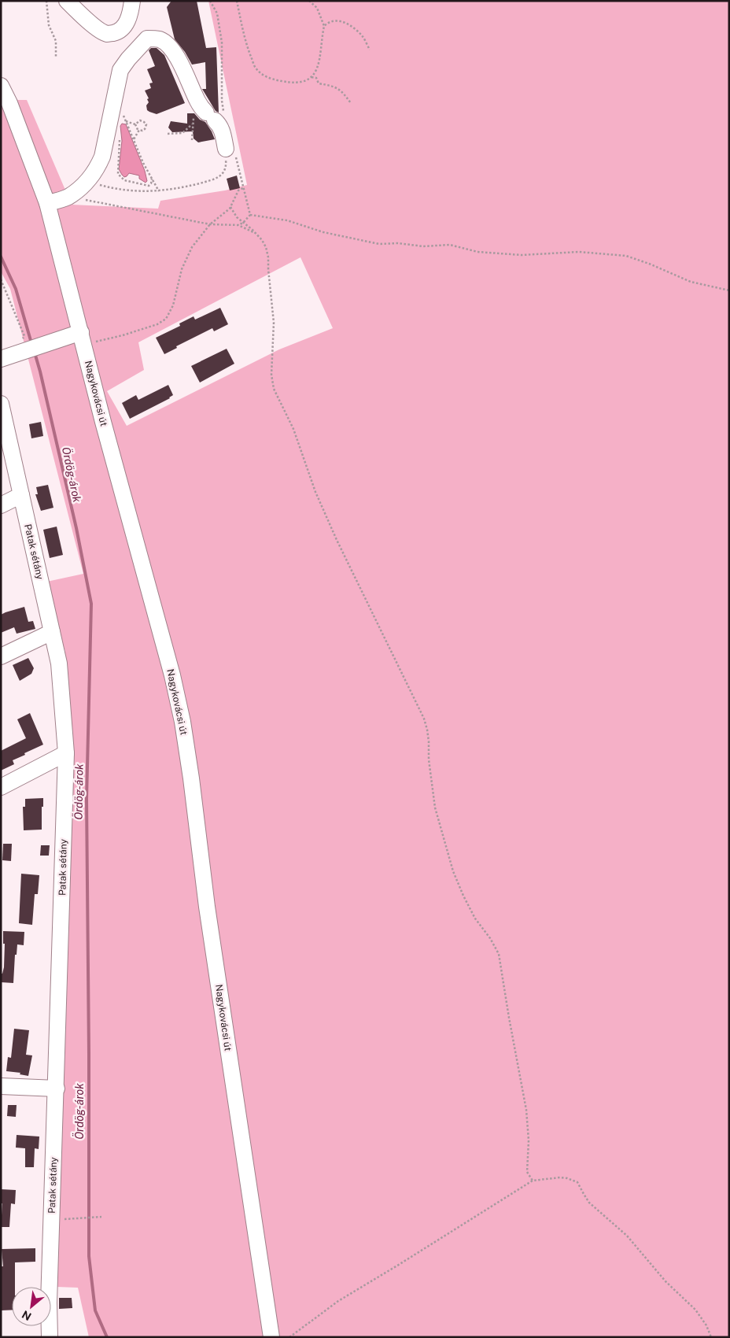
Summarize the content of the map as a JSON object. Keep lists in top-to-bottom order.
{
  "streets": {
    "street": ["Nagykovácsi út", "Patak sétány"]
  },
  "water": ["Ördög-árok"],
  "north": "bottom left"
}
